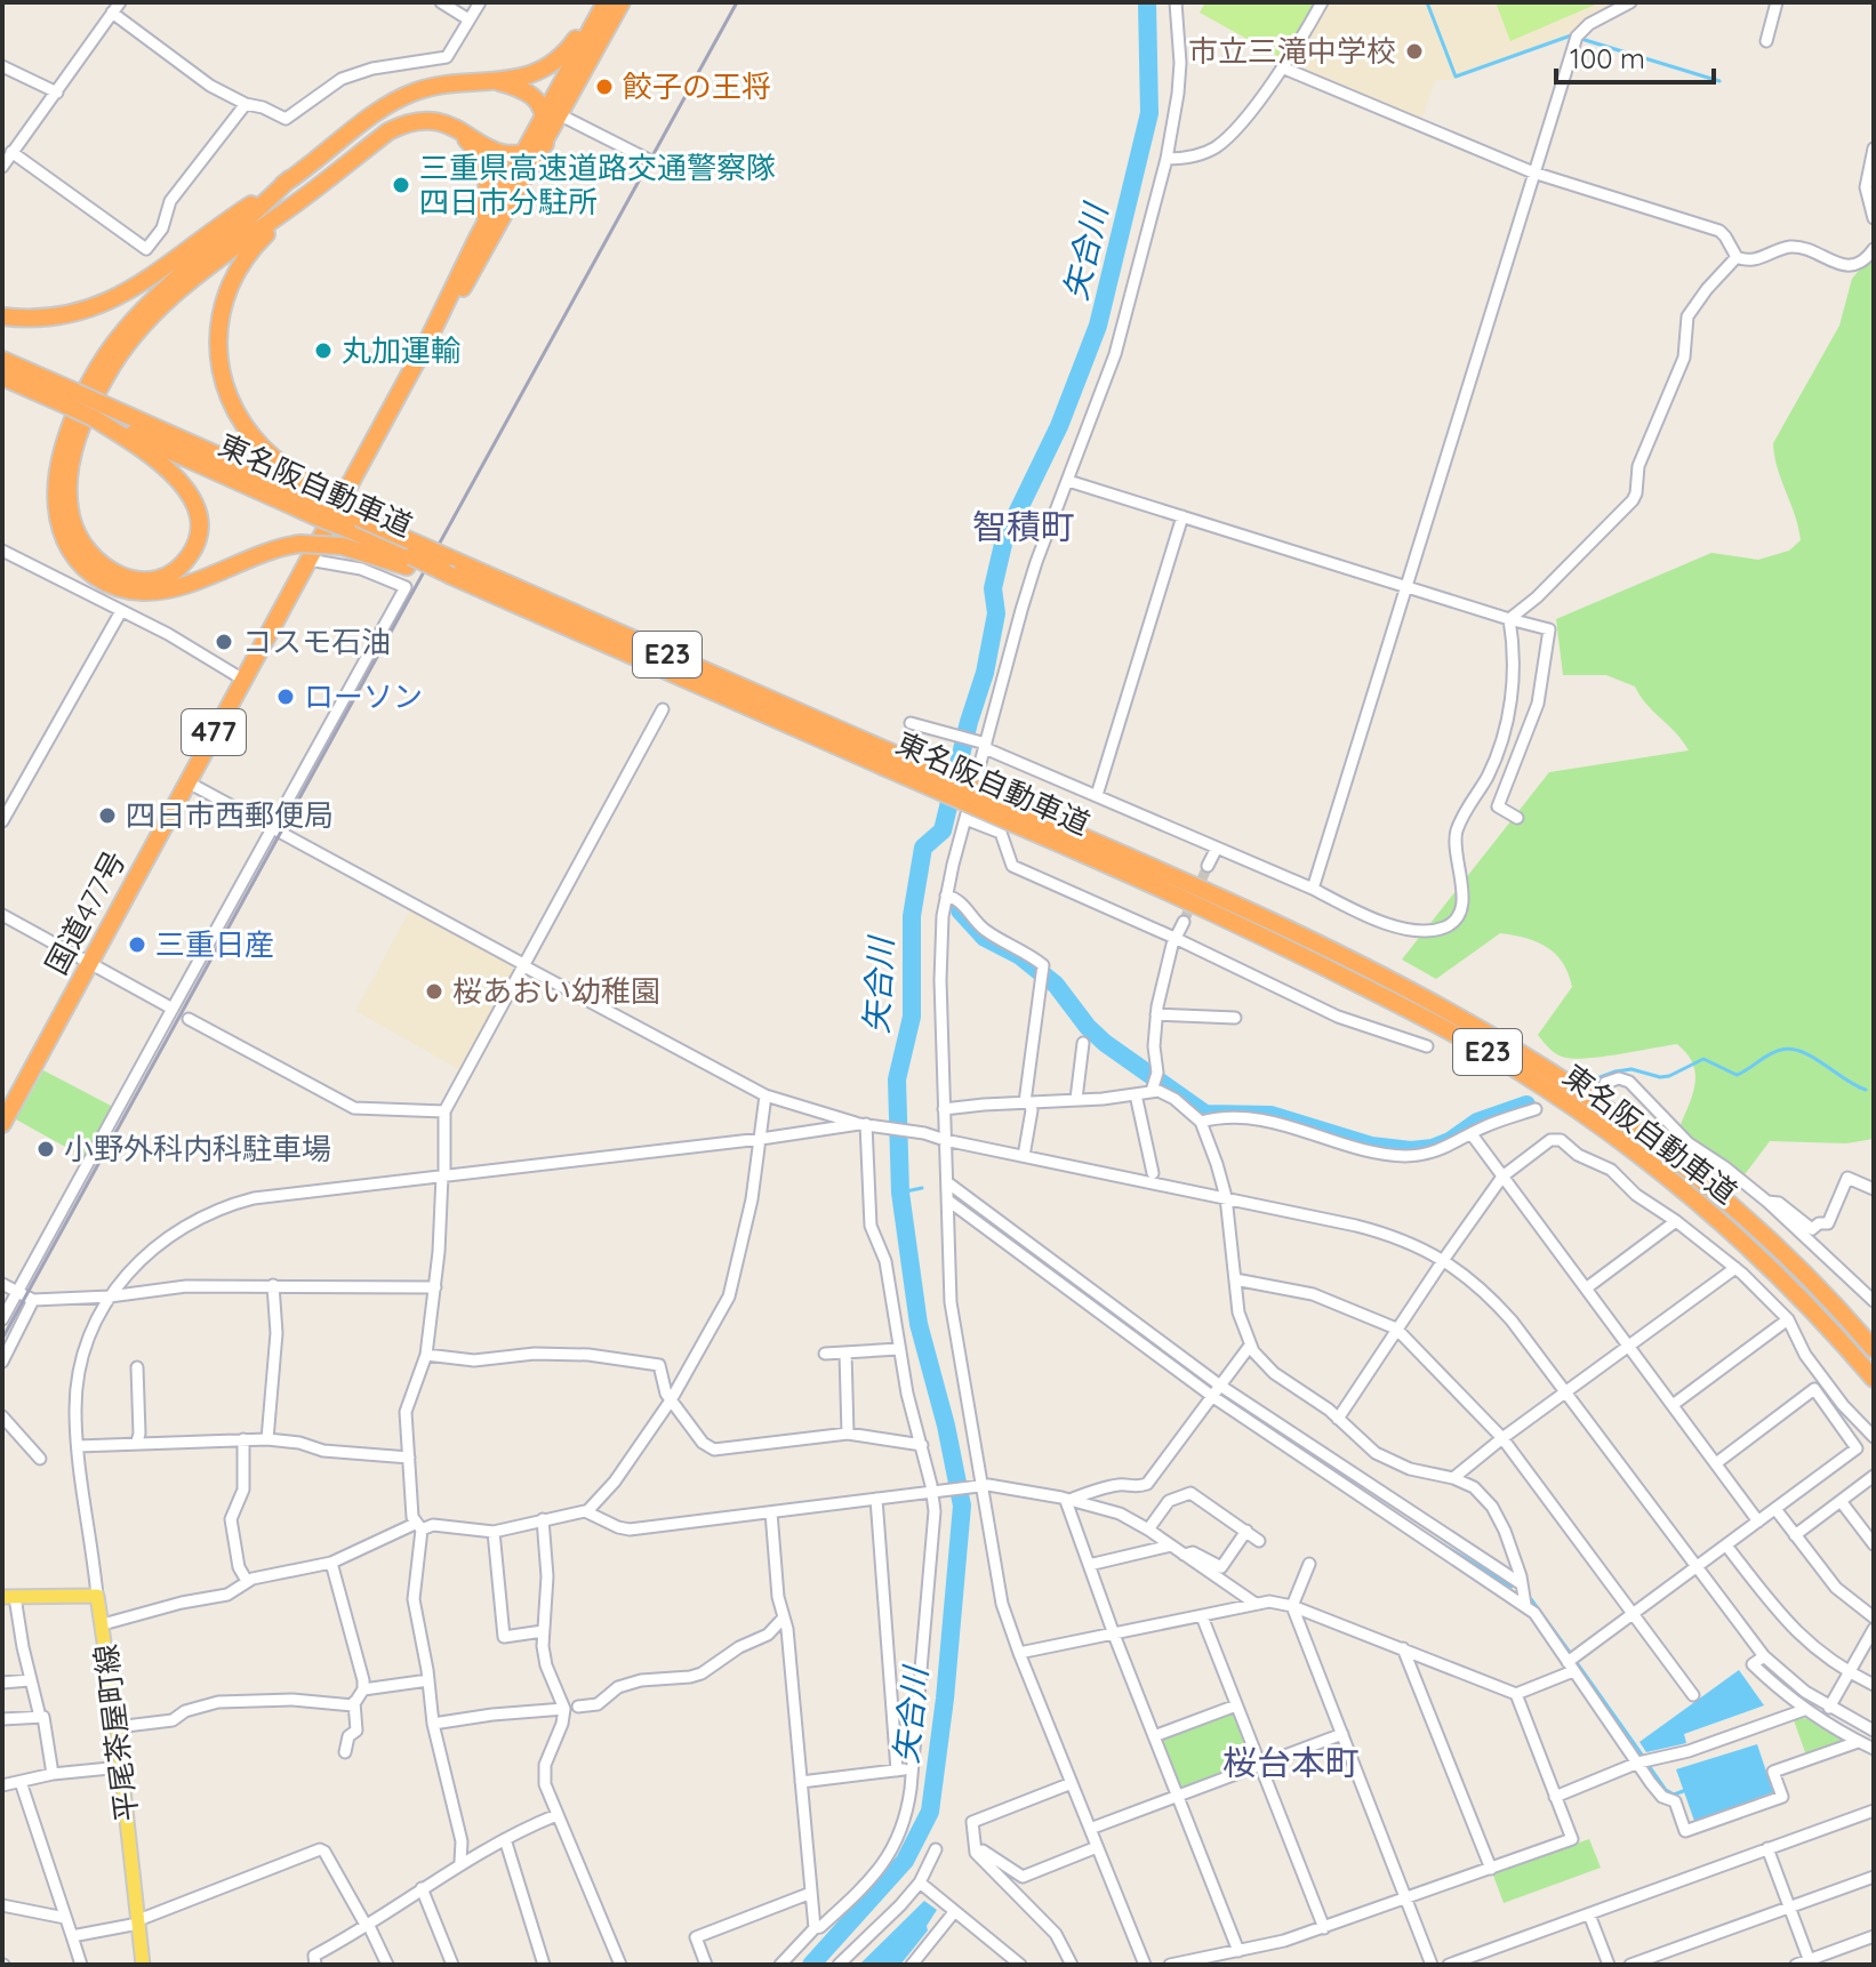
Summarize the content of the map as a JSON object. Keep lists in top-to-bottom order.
{
  "streets": {
    "highway": [
      "東名阪自動車道",
      "E23",
      "477",
      "国道477号"
    ],
    "main road": ["平尾茶屋町線"]
  },
  "districts": ["智積町", "桜台本町"],
  "water": ["矢合川"],
  "places": [
    "市立三滝中学校",
    "餃子の王将",
    "三重県高速道路交通警察隊 四日市分駐所",
    "丸加運輸",
    "コスモ石油",
    "ローソン",
    "四日市西郵便局",
    "三重日産",
    "桜あおい幼稚園",
    "小野外科内科駐車場"
  ],
  "scale_bar": "100 m"
}
